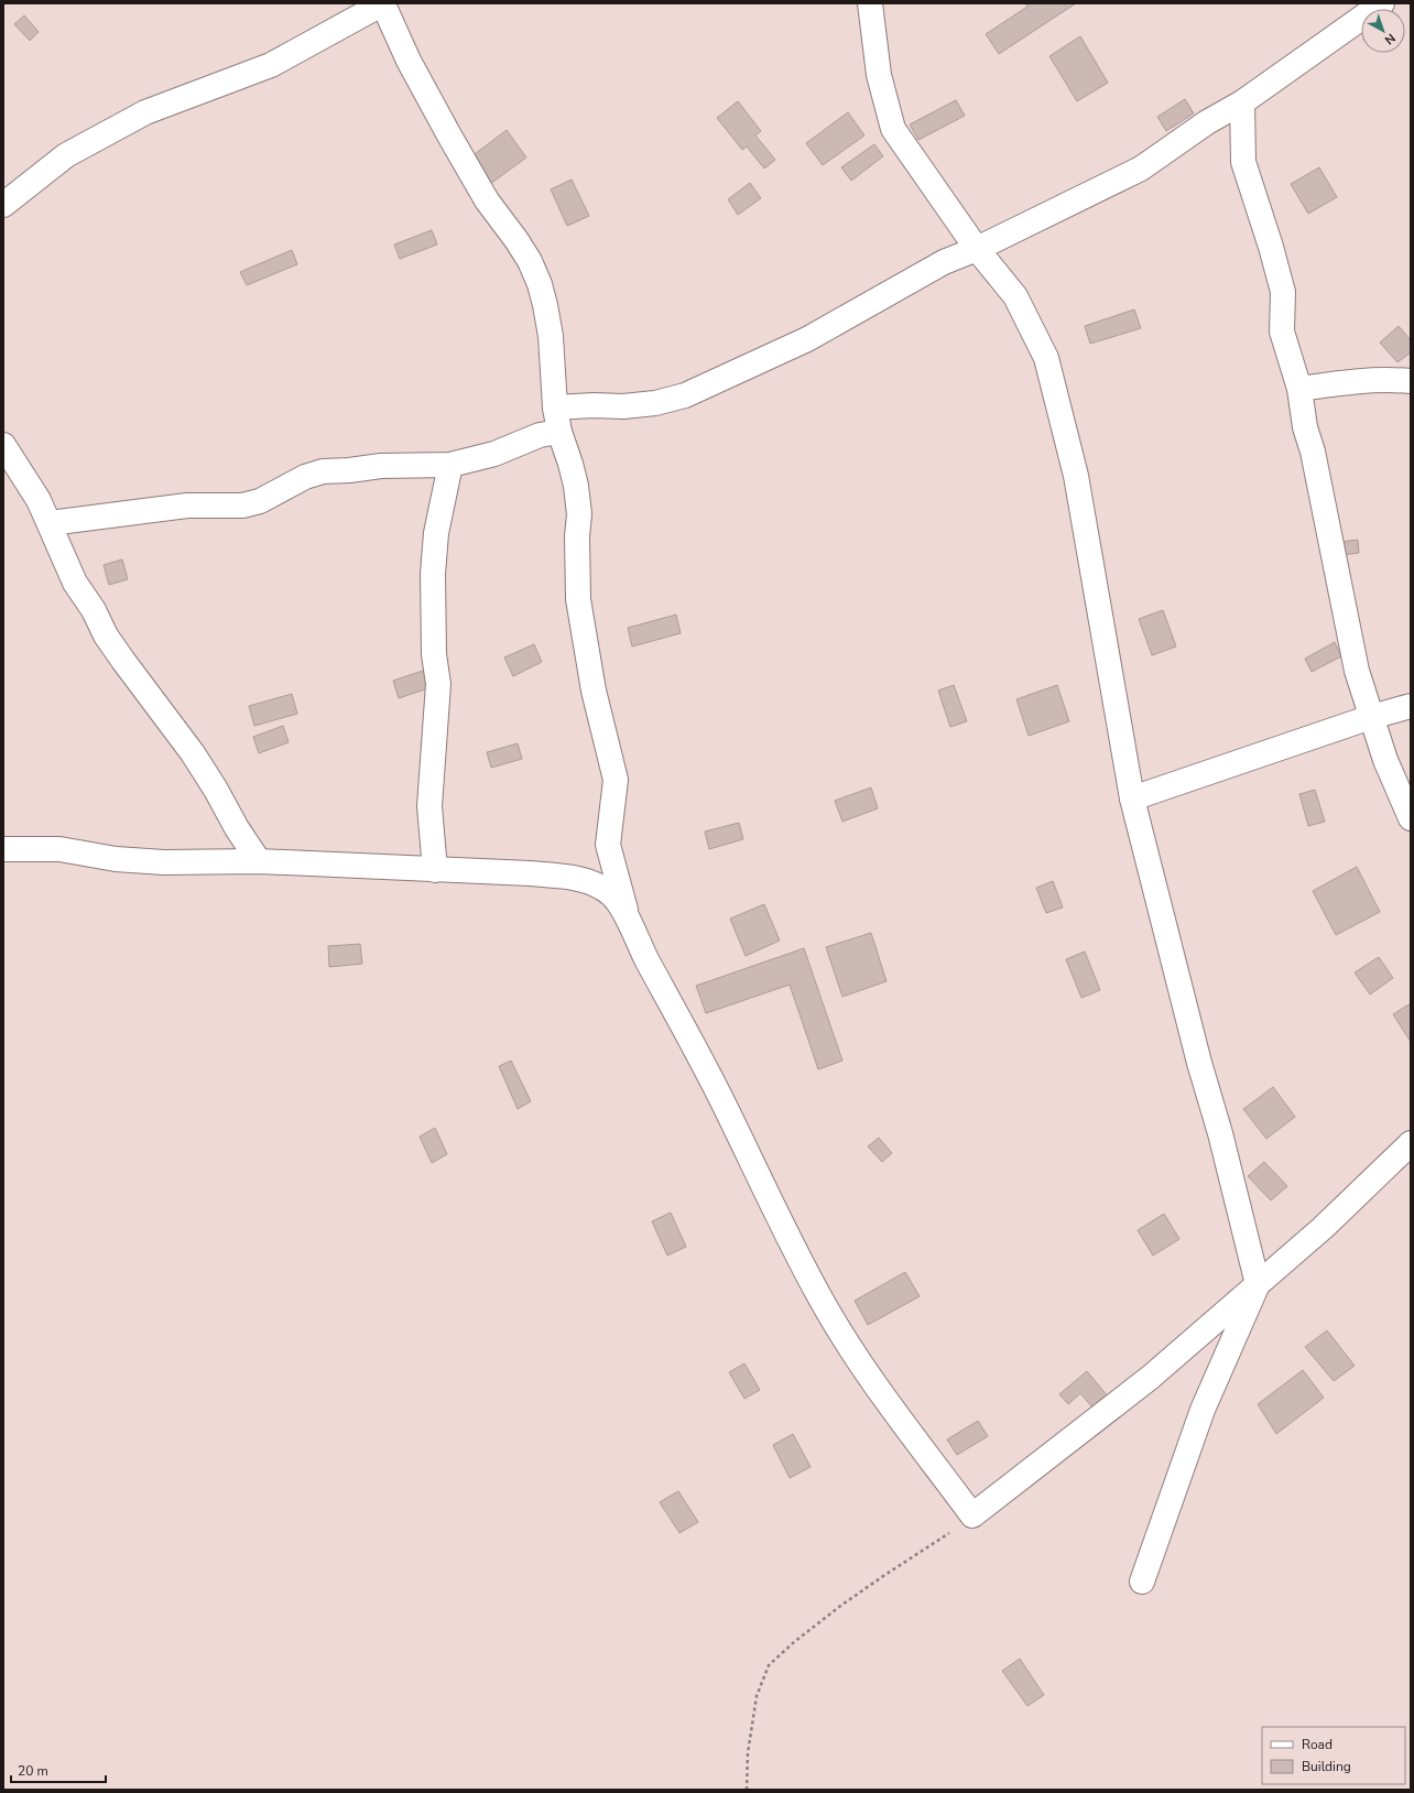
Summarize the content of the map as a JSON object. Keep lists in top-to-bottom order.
{
  "legend": ["Road", "Building"],
  "scale_bar": "20 m",
  "north": "bottom right"
}
